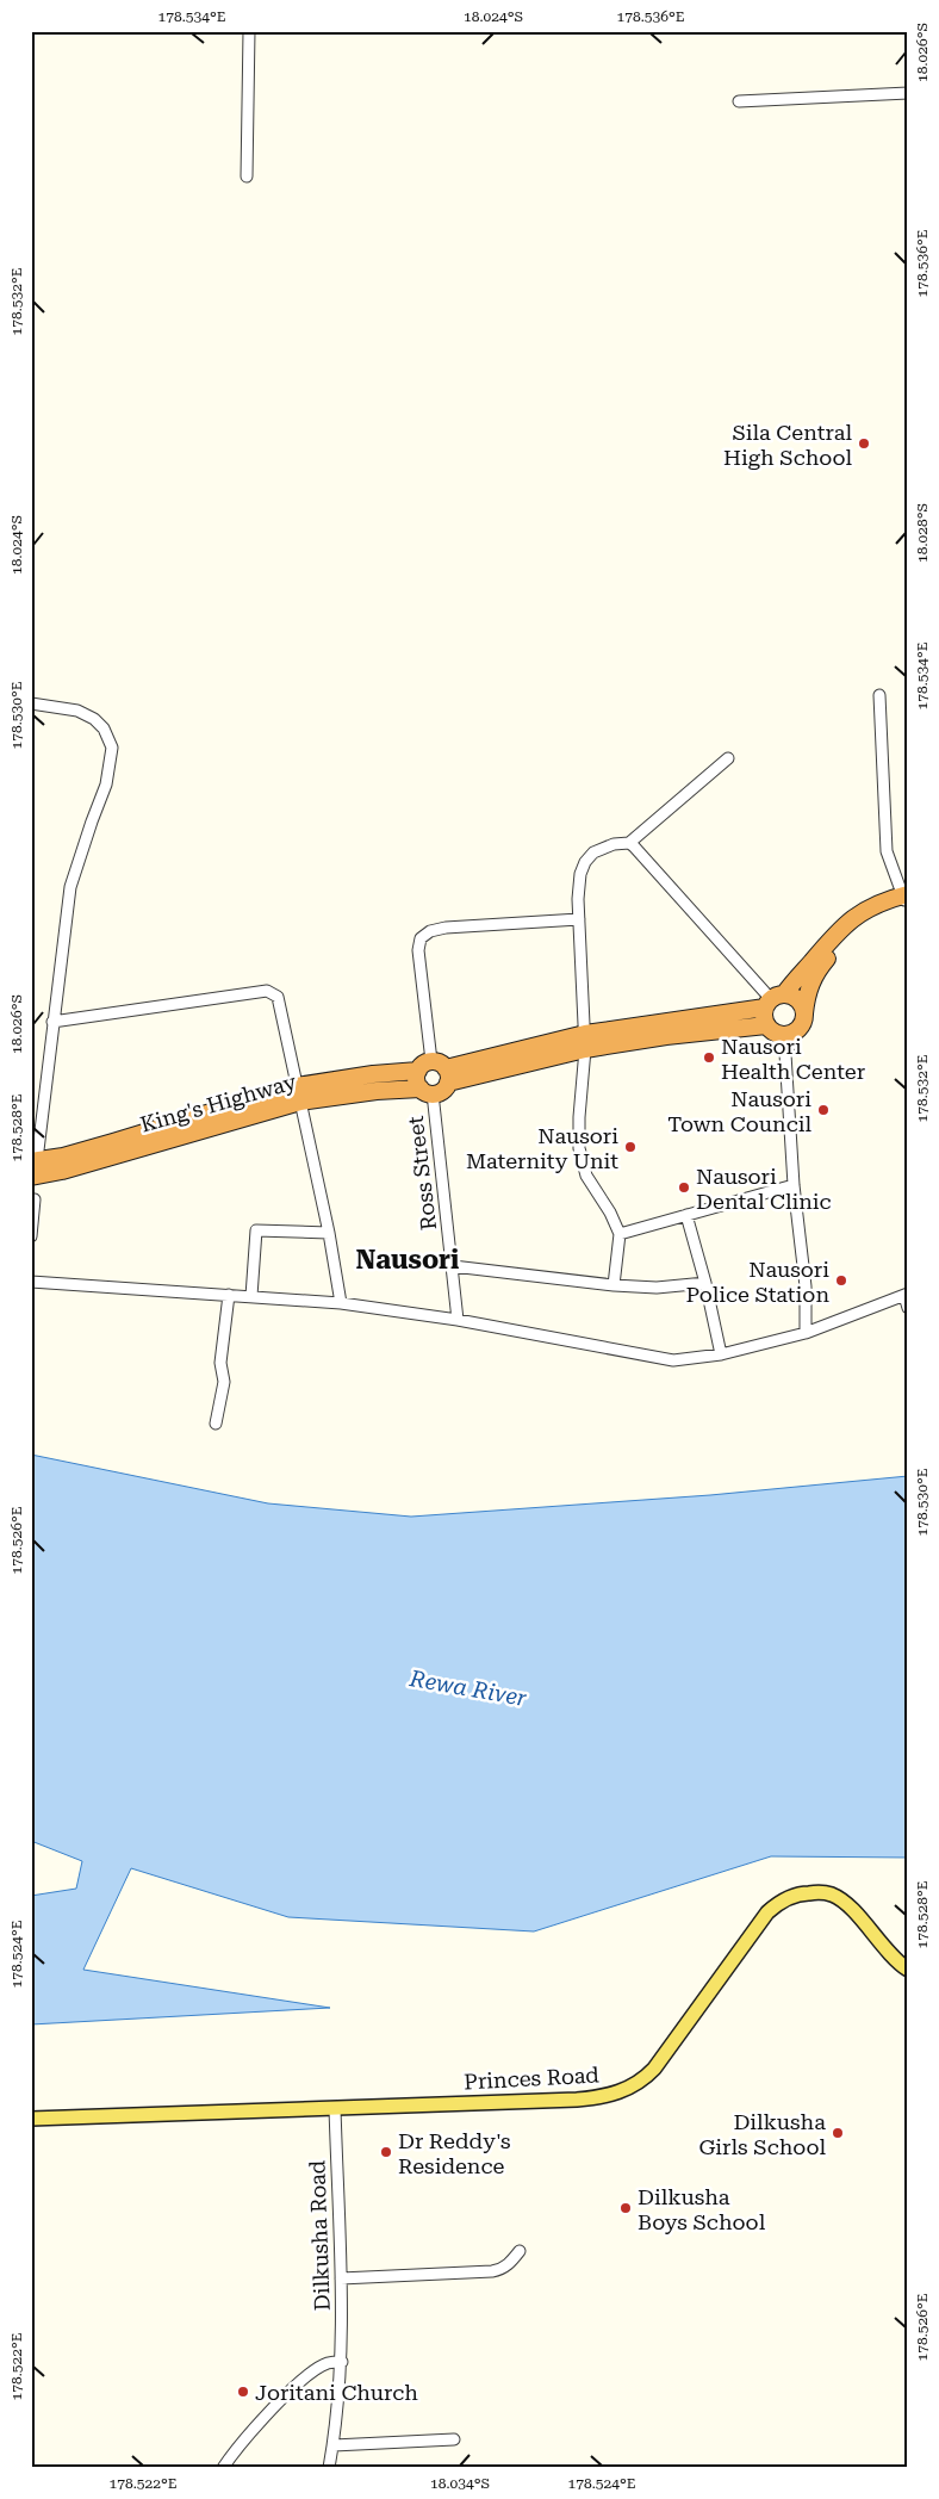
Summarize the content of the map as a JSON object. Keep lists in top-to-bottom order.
{
  "streets": {
    "highway": ["King's Highway"],
    "main road": ["Princes Road"],
    "street": ["Ross Street", "Dilkusha Road"]
  },
  "crossings": [
    ["King's Highway", "Ross Street"],
    ["Princes Road", "Dilkusha Road"]
  ],
  "districts": ["Nausori"],
  "water": ["Rewa River"],
  "places": [
    "Sila Central High School",
    "Nausori Health Center",
    "Nausori Town Council",
    "Nausori Maternity Unit",
    "Nausori Dental Clinic",
    "Nausori Police Station",
    "Dilkusha Girls School",
    "Dr Reddy's Residence",
    "Dilkusha Boys School",
    "Joritani Church"
  ],
  "coordinates": [
    "178.534°E",
    "18.024°S",
    "178.536°E",
    "18.026°S",
    "178.532°E",
    "18.028°S",
    "178.530°E",
    "178.528°E",
    "178.526°E",
    "178.524°E",
    "178.522°E",
    "18.034°S"
  ]
}
